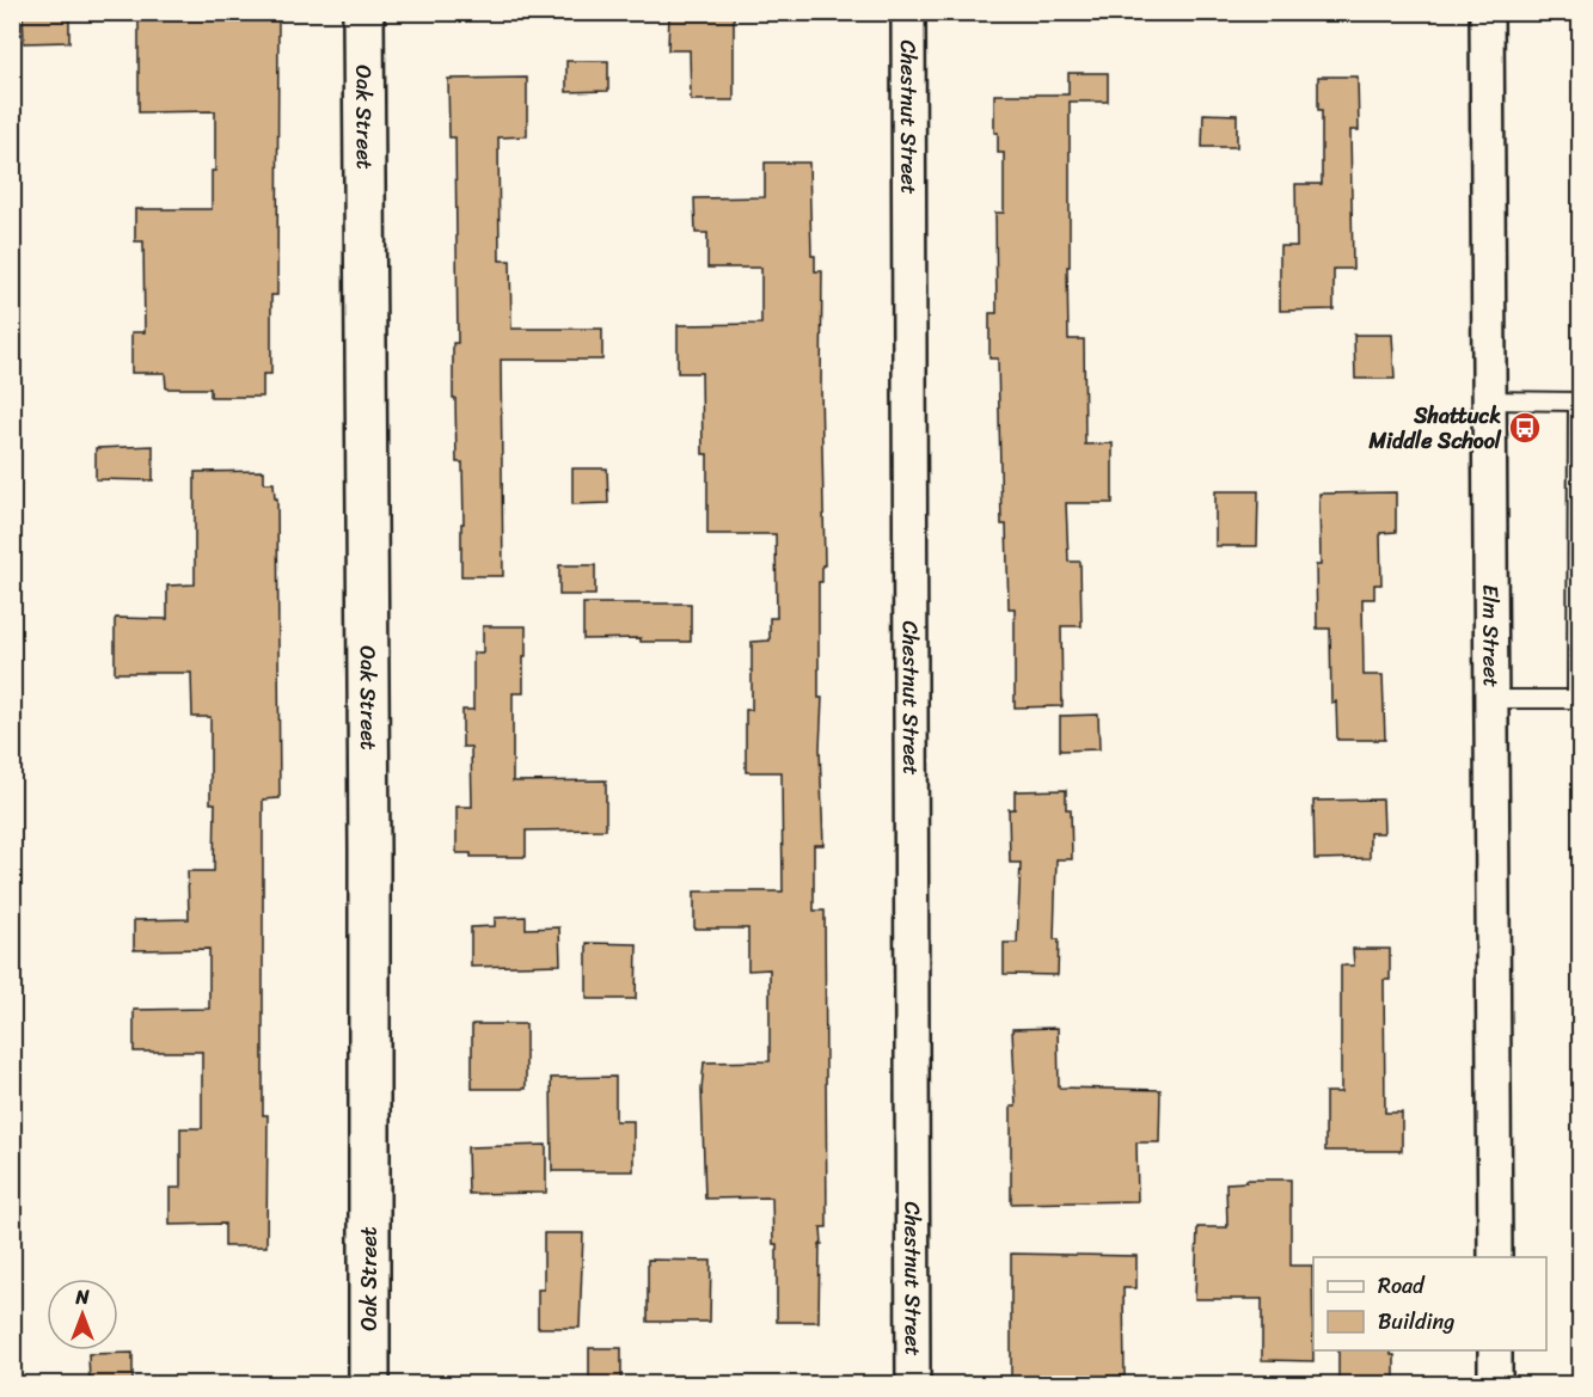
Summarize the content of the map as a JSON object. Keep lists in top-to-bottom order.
{
  "streets": {
    "street": ["Oak Street", "Chestnut Street", "Elm Street"]
  },
  "places": {
    "bus stop": ["Shattuck Middle School"]
  },
  "legend": ["Road", "Building"],
  "north": "top"
}
